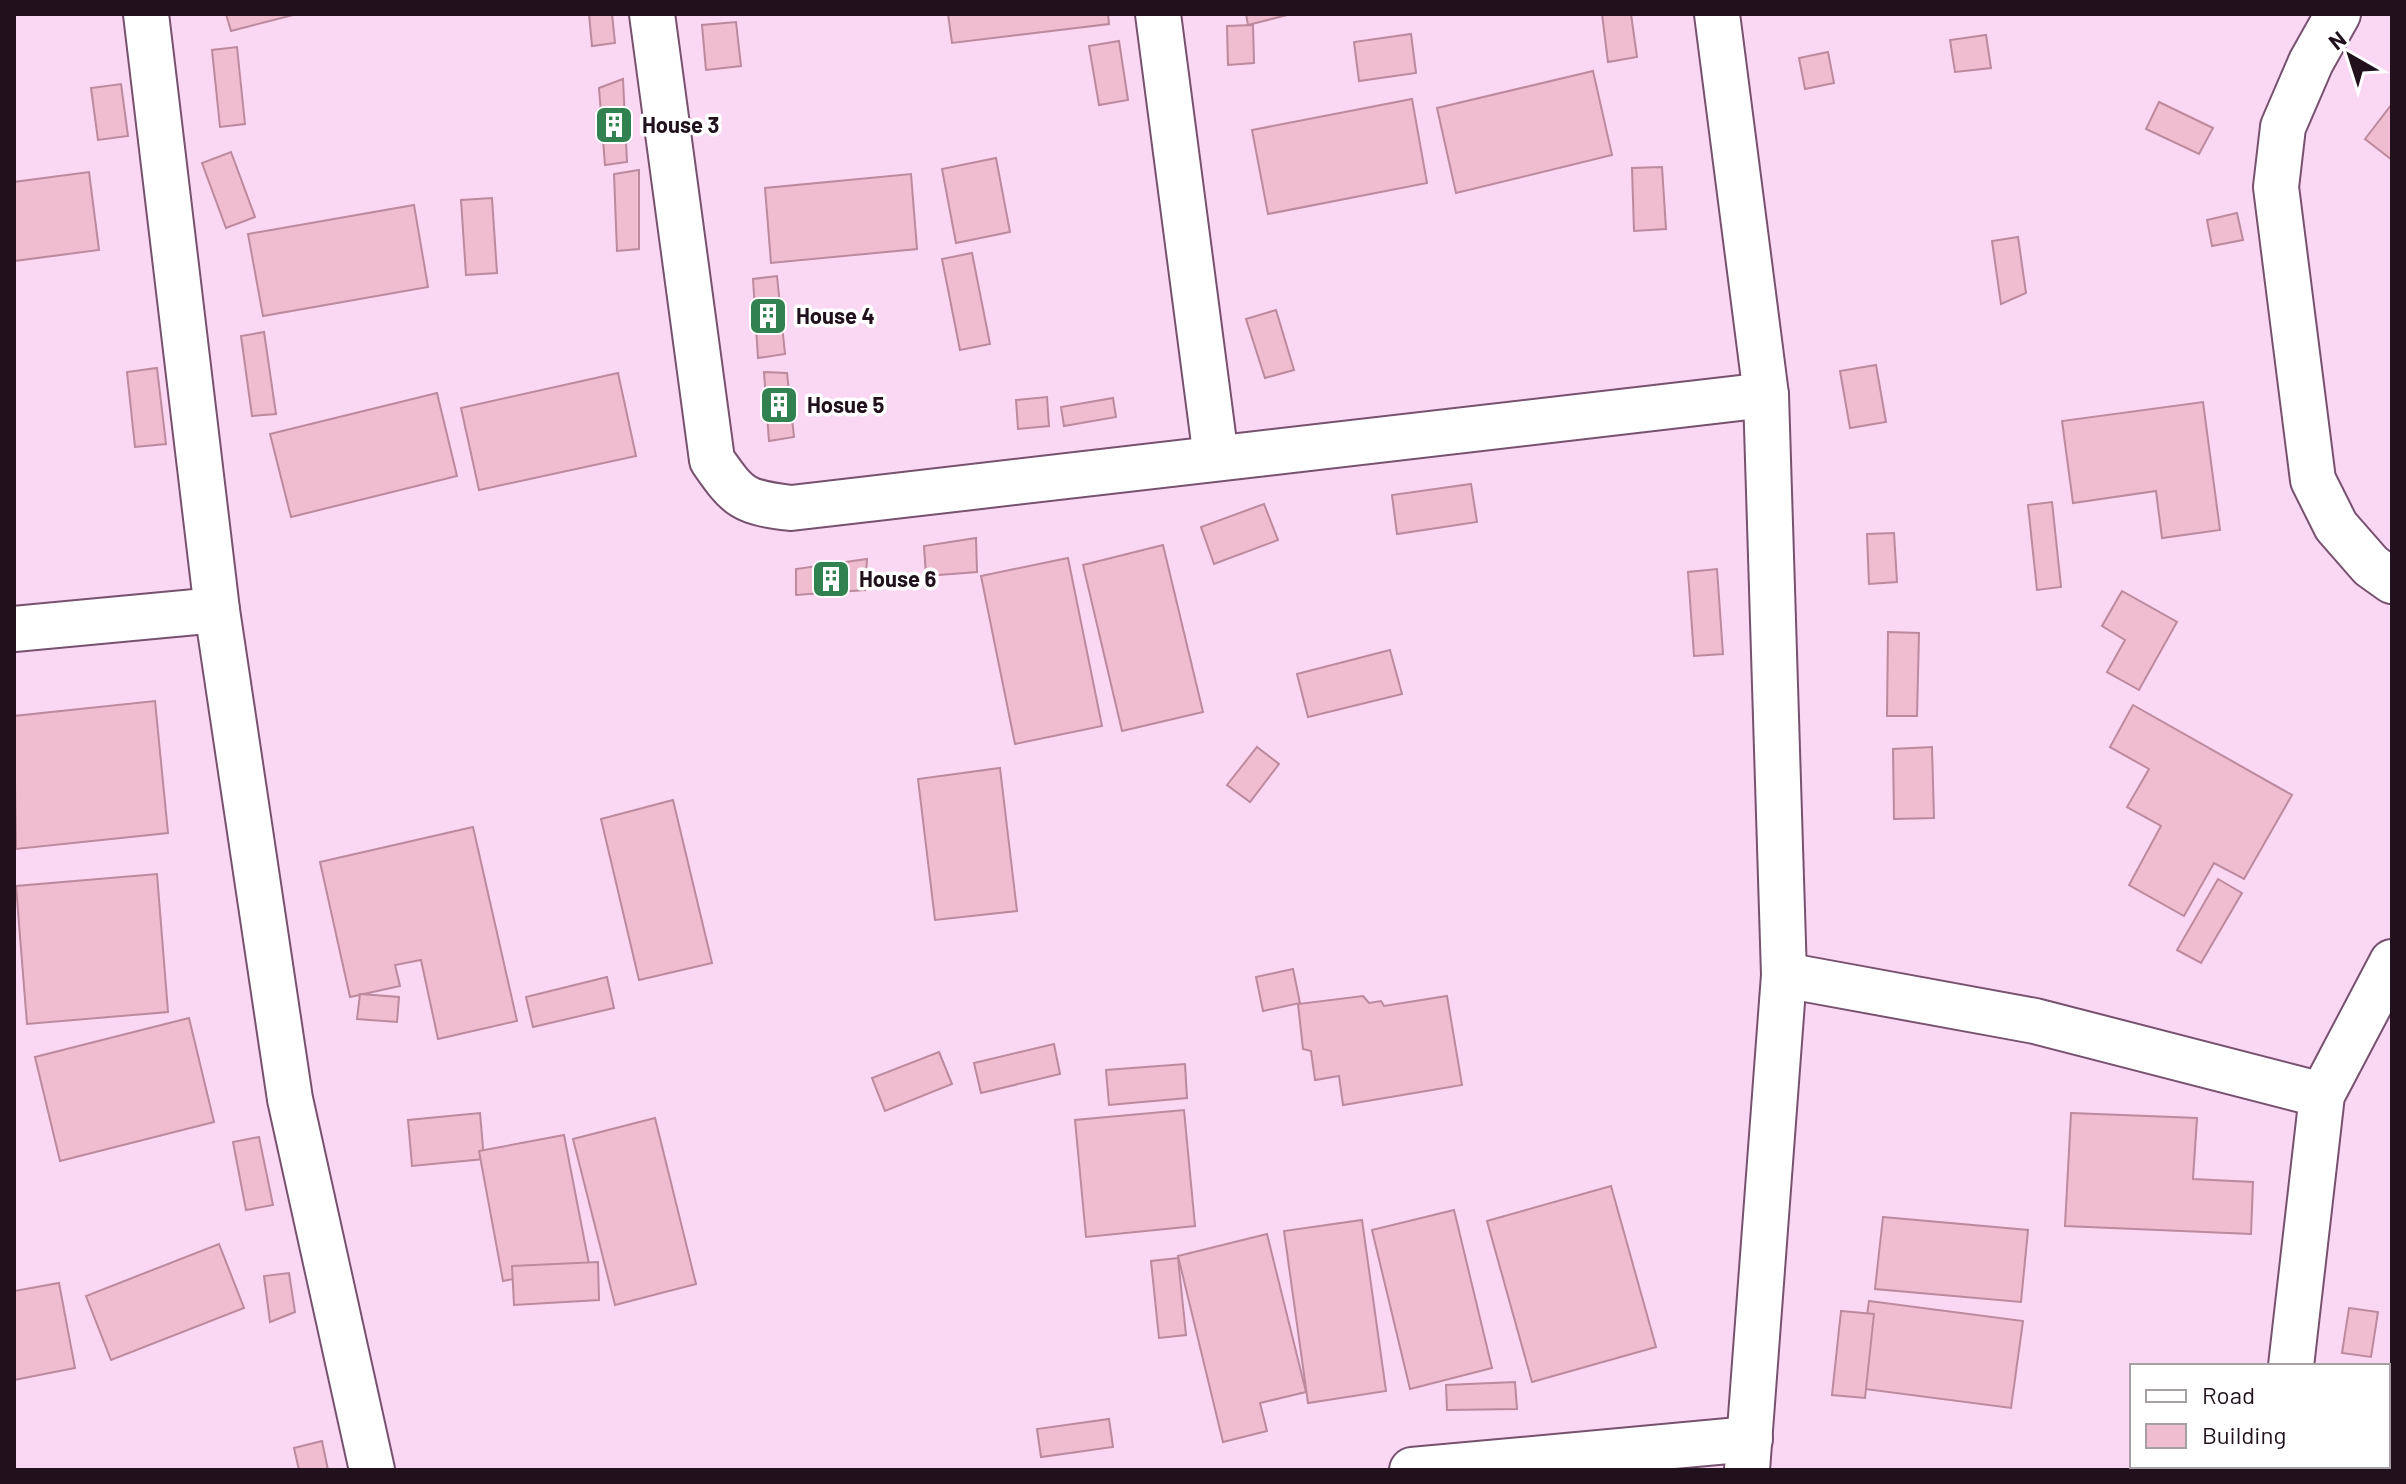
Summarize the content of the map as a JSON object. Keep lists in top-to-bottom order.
{
  "places": {
    "building": [
      "House 3",
      "House 4",
      "Hosue 5",
      "House 6"
    ]
  },
  "legend": ["Road", "Building"],
  "north": "top left"
}
